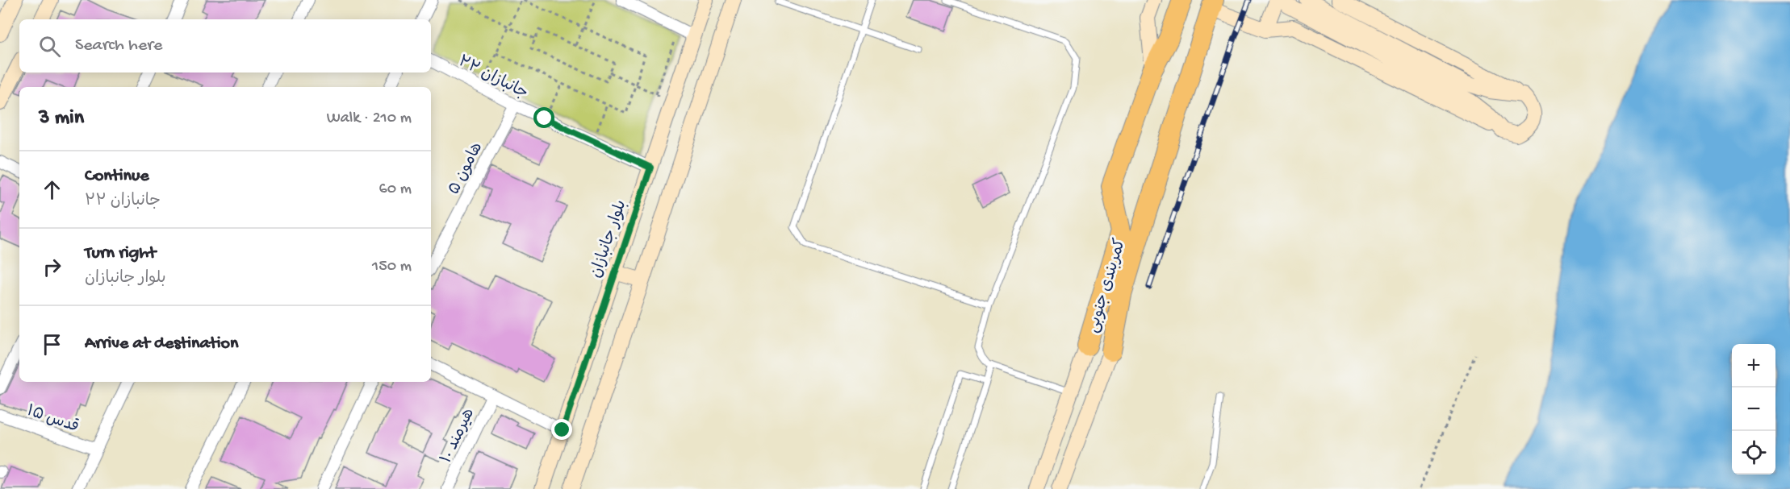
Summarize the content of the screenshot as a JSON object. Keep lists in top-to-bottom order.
{
  "streets": {
    "highway": ["کمربندی جنوبی"],
    "main road": ["بلوار جانبازان"],
    "street": [
      "جانبازان ۲۲",
      "هامون ۵",
      "قدس ۱۵",
      "هیرمند ۱۰"
    ]
  },
  "crossings": [
    ["جانبازان ۲۲", "هامون ۵"],
    ["جانبازان ۲۲", "بلوار جانبازان"]
  ],
  "page": {
    "search": "Search here",
    "heading": ["3 min", "Walk · 210 m"],
    "list": [
      ["Continue", "جانبازان ۲۲", "60 m"],
      ["Turn right", "بلوار جانبازان", "150 m"],
      "Arrive at destination"
    ],
    "map_buttons": ["+", "−"]
  }
}
